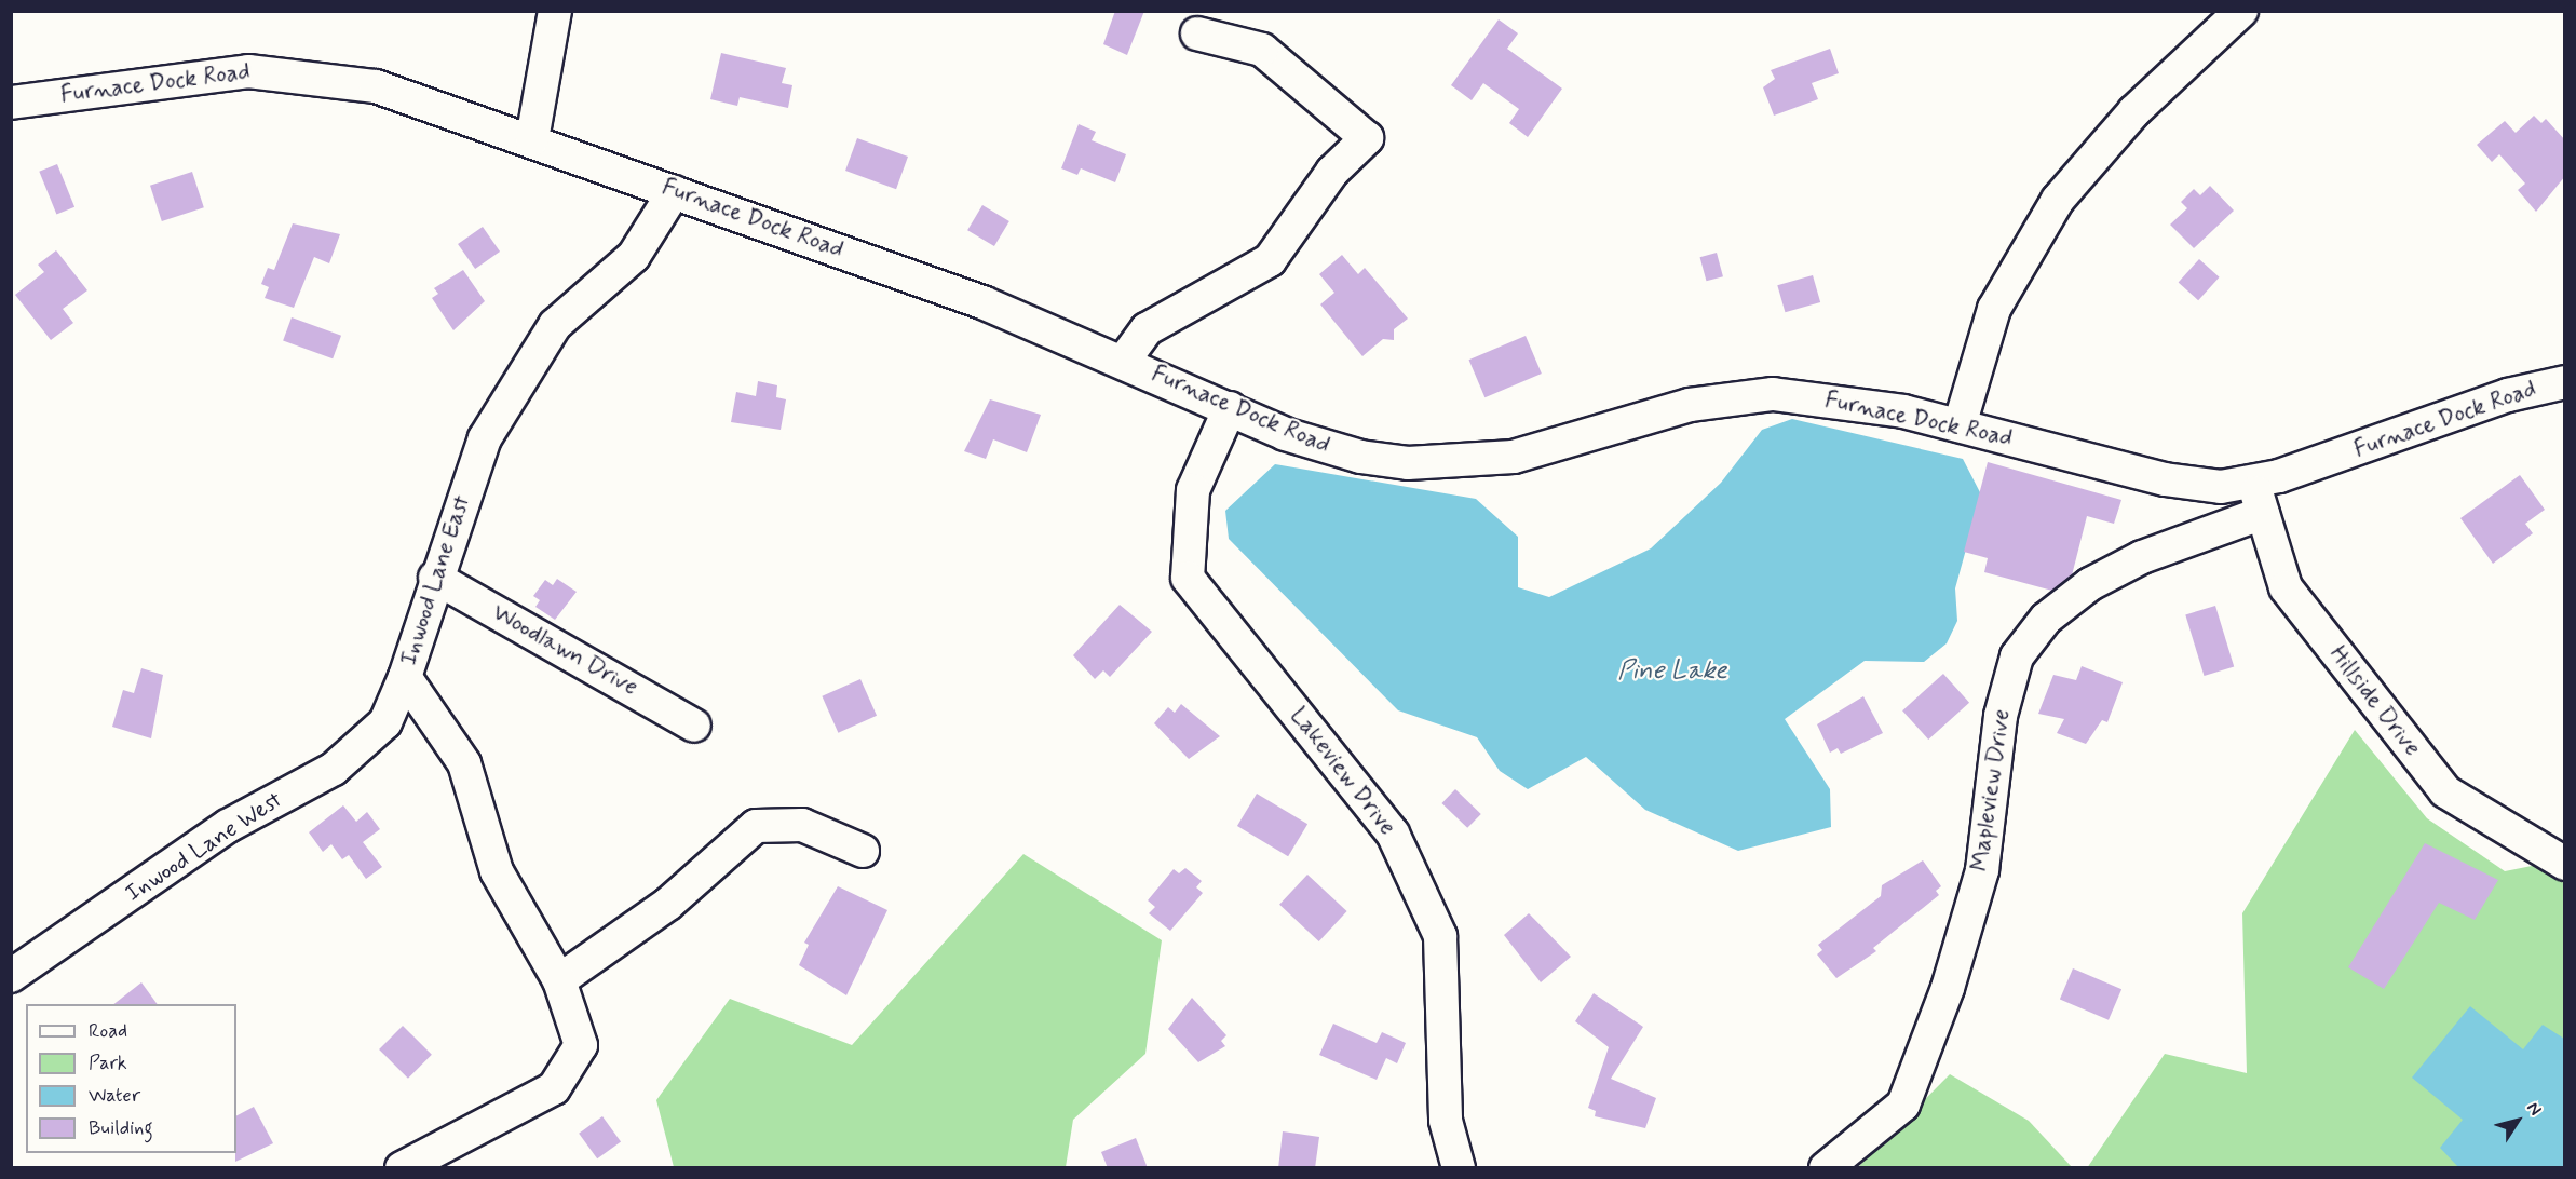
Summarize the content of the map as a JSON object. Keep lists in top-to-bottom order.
{
  "streets": {
    "street": [
      "Furnace Dock Road",
      "Inwood Lane East",
      "Woodlawn Drive",
      "Hillside Drive",
      "Lakeview Drive",
      "Mapleview Drive",
      "Inwood Lane West"
    ]
  },
  "crossings": [
    ["Furnace Dock Road", "Inwood Lane East"],
    ["Furnace Dock Road", "Hillside Drive"],
    ["Furnace Dock Road", "Lakeview Drive"],
    ["Furnace Dock Road", "Mapleview Drive"],
    ["Inwood Lane East", "Woodlawn Drive"],
    ["Inwood Lane East", "Inwood Lane West"],
    ["Hillside Drive", "Mapleview Drive"]
  ],
  "water": ["Pine Lake"],
  "legend": [
    "Road",
    "Park",
    "Water",
    "Building"
  ],
  "north": "top right"
}
